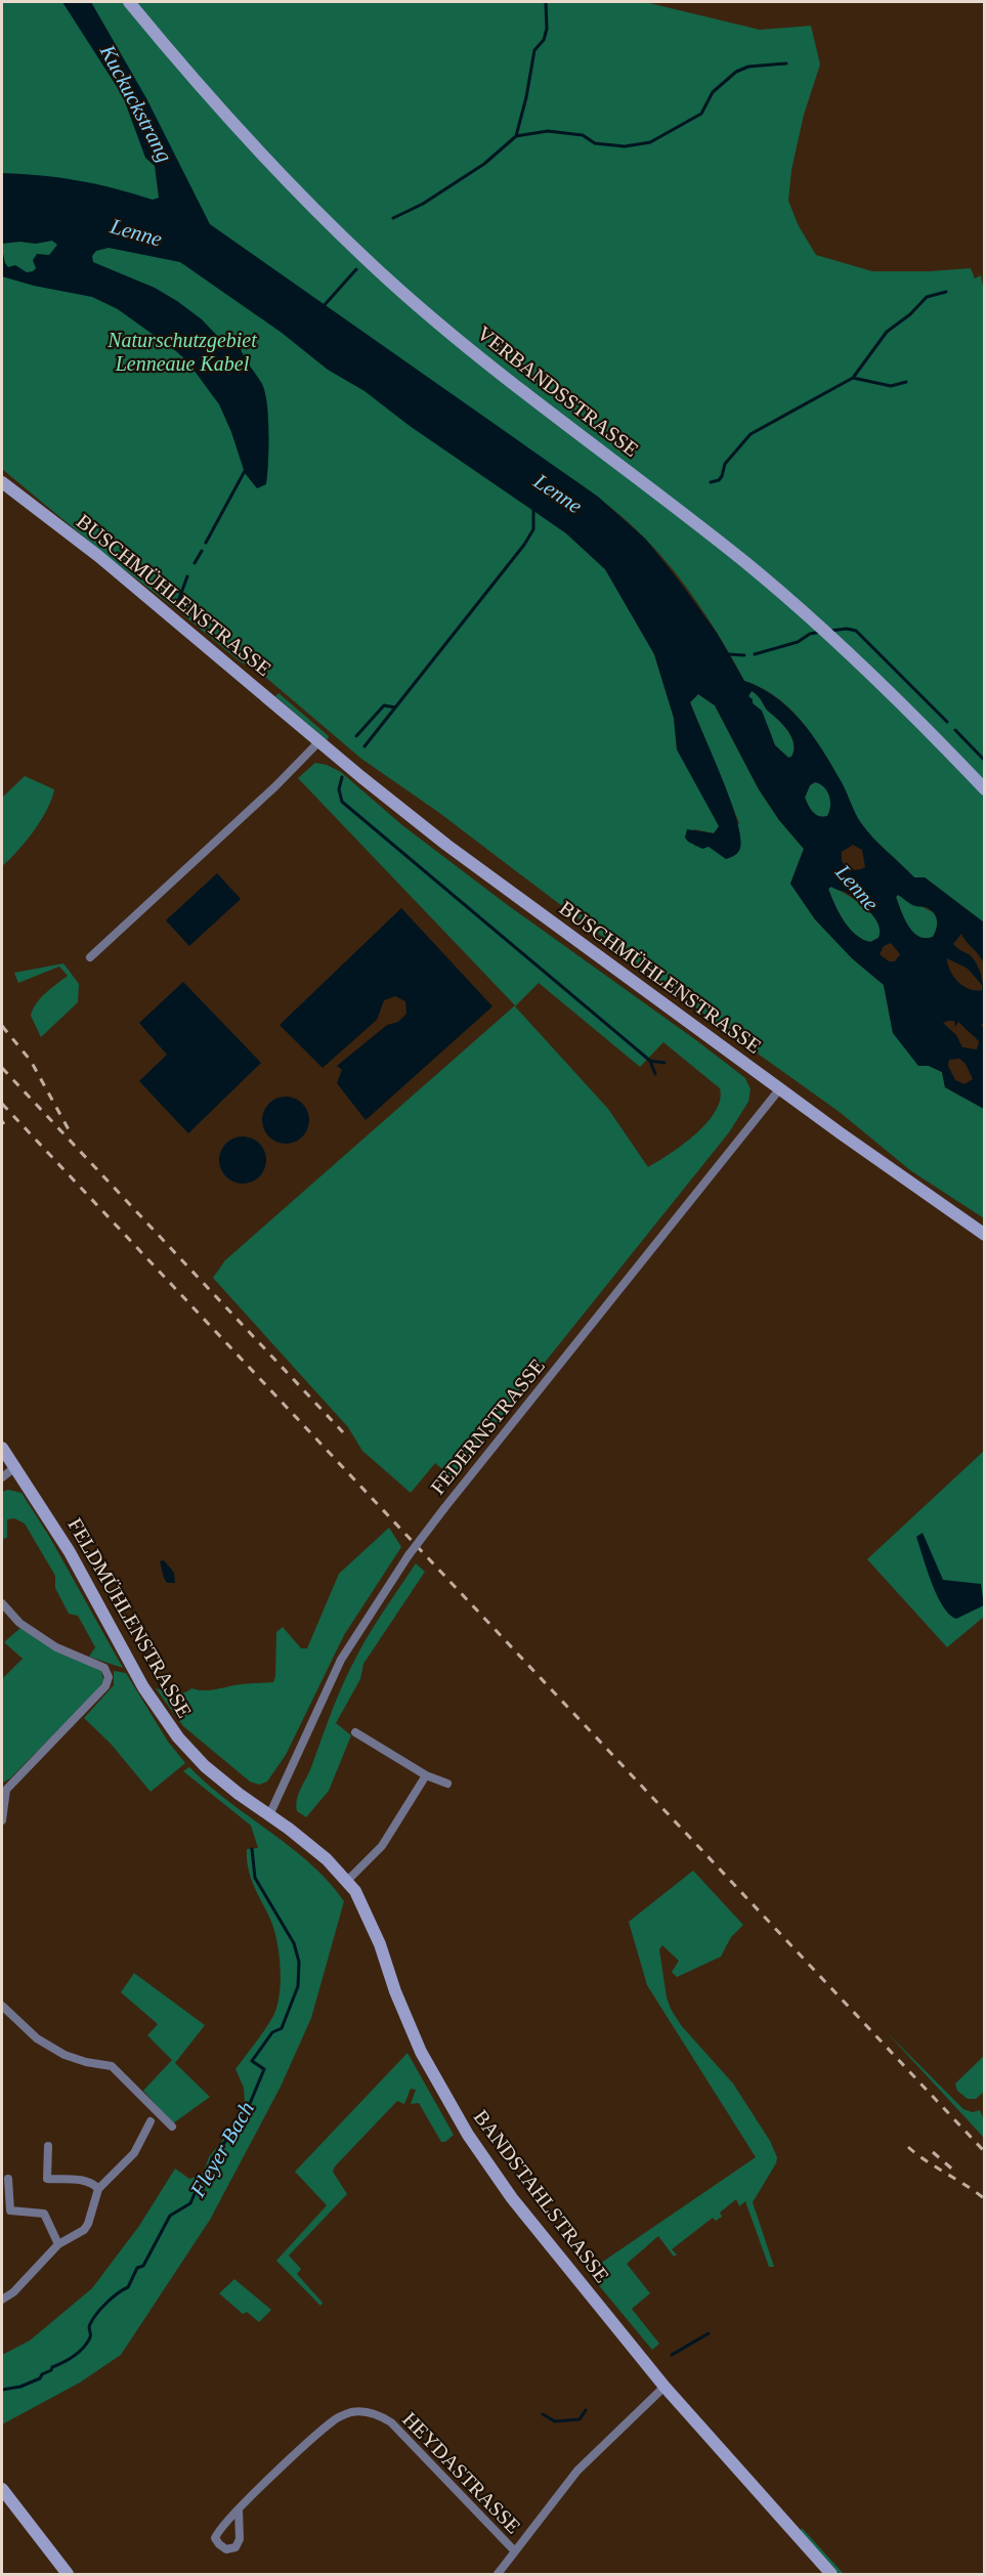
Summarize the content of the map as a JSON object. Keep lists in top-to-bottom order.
{
  "streets": {
    "street": [
      "VERBANDSSTRASSE",
      "BUSCHMÜHLENSTRASSE",
      "FEDERNSTRASSE",
      "FELDMÜHLENSTRASSE",
      "BANDSTAHLSTRASSE",
      "HEYDASTRASSE"
    ]
  },
  "crossings": [
    ["BUSCHMÜHLENSTRASSE", "FEDERNSTRASSE"],
    ["FEDERNSTRASSE", "FELDMÜHLENSTRASSE"],
    ["FEDERNSTRASSE", "BANDSTAHLSTRASSE"],
    ["FELDMÜHLENSTRASSE", "BANDSTAHLSTRASSE"]
  ],
  "water": ["Kuckuckstrang", "Lenne", "Fleyer Bach"],
  "parks": ["Naturschutzgebiet Lenneaue Kabel"]
}
